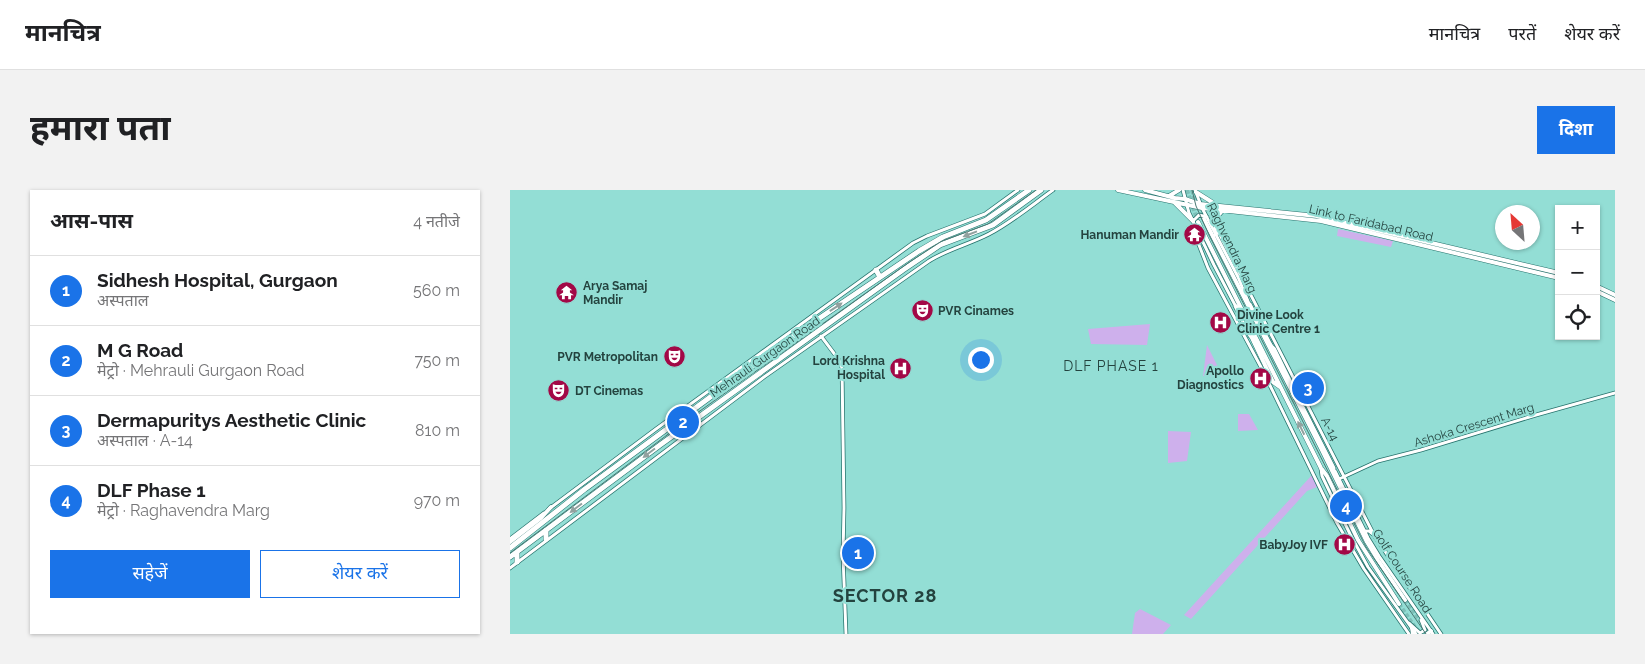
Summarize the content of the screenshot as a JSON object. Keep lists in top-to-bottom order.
{
  "streets": {
    "highway": ["Mehrauli Gurgaon Road"],
    "main road": ["Link to Faridabad Road"],
    "street": [
      "Raghvendra Marg",
      "Ashoka Crescent Marg",
      "A-14",
      "Golf Course Road"
    ]
  },
  "crossings": [
    ["Link to Faridabad Road", "Raghvendra Marg"],
    ["Raghvendra Marg", "A-14"],
    ["Ashoka Crescent Marg", "A-14"],
    ["Ashoka Crescent Marg", "Golf Course Road"]
  ],
  "districts": ["DLF PHASE 1", "SECTOR 28"],
  "places": {
    "temple": ["Hanuman Mandir", "Arya Samaj Mandir"],
    "theatre": ["PVR Cinames", "PVR Metropolitan", "DT Cinemas"],
    "hospital": [
      "Divine Look Clinic Centre 1",
      "Lord Krishna Hospital",
      "Apollo Diagnostics",
      "BabyJoy IVF"
    ]
  },
  "north": "top left",
  "page": {
    "header": "मानचित्र",
    "nav": ["मानचित्र", "परतें", "शेयर करें"],
    "buttons": [
      "दिशा",
      ["सहेजें", "शेयर करें"]
    ],
    "title": "हमारा पता",
    "heading": ["आस-पास", "4 नतीजे"],
    "map_buttons": ["+", "−"],
    "list": [
      {
        "mark": "1",
        "name": "Sidhesh Hospital, Gurgaon",
        "note": "अस्पताल",
        "value": "560 m"
      },
      {
        "mark": "2",
        "name": "M G Road",
        "note": "मेट्रो · Mehrauli Gurgaon Road",
        "value": "750 m"
      },
      {
        "mark": "3",
        "name": "Dermapuritys Aesthetic Clinic",
        "note": "अस्पताल · A-14",
        "value": "810 m"
      },
      {
        "mark": "4",
        "name": "DLF Phase 1",
        "note": "मेट्रो · Raghavendra Marg",
        "value": "970 m"
      }
    ],
    "pins": [
      "3",
      "2",
      "4",
      "1"
    ]
  }
}
